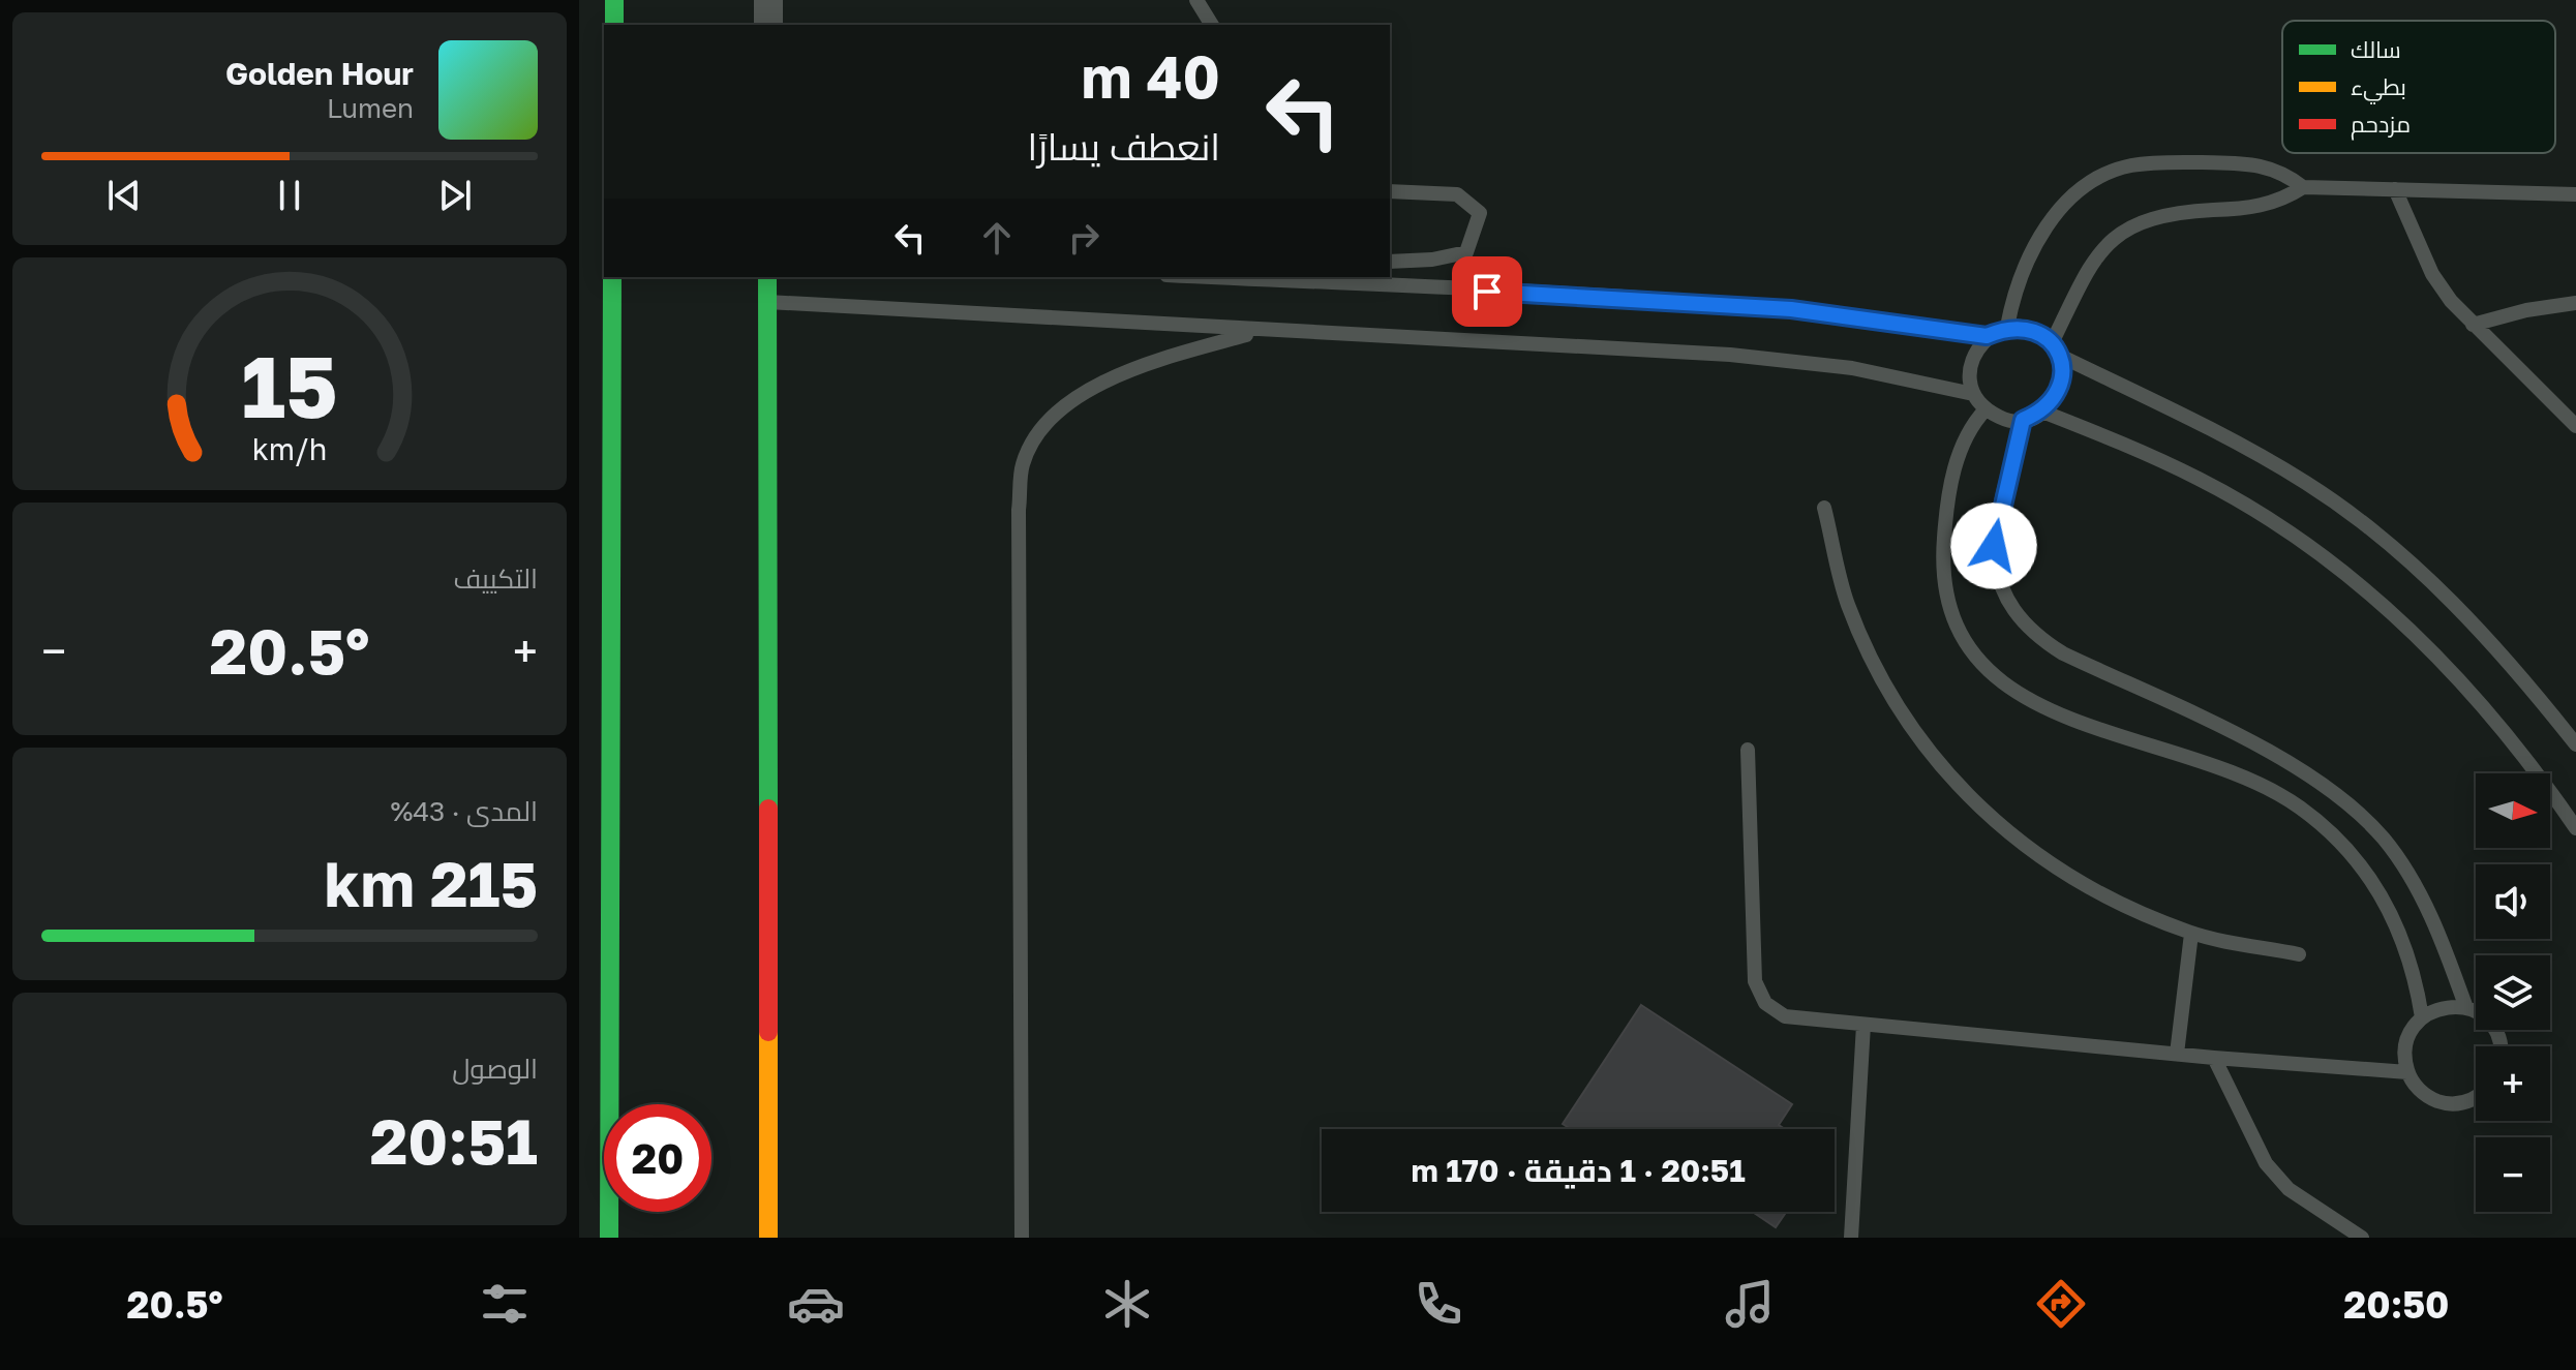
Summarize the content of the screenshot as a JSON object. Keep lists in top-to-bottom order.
{
  "legend": ["سالك", "بطيء", "مزدحم"],
  "north": "right",
  "page": {
    "turn": ["40 m", "انعطف يسارًا"],
    "song": ["Golden Hour", "Lumen"],
    "tile": [
      "التكييف",
      ["المدى · 43%", "215 km"],
      ["الوصول", "20:51"]
    ],
    "heat": ["−", "20.5°", "+"],
    "map_buttons": ["+", "−"],
    "limit": "20",
    "trip": "20:51 · 1 دقيقة · 170 m",
    "tabs": ["20:50", "20.5°"],
    "gauge": ["15", "km/h"]
  }
}
